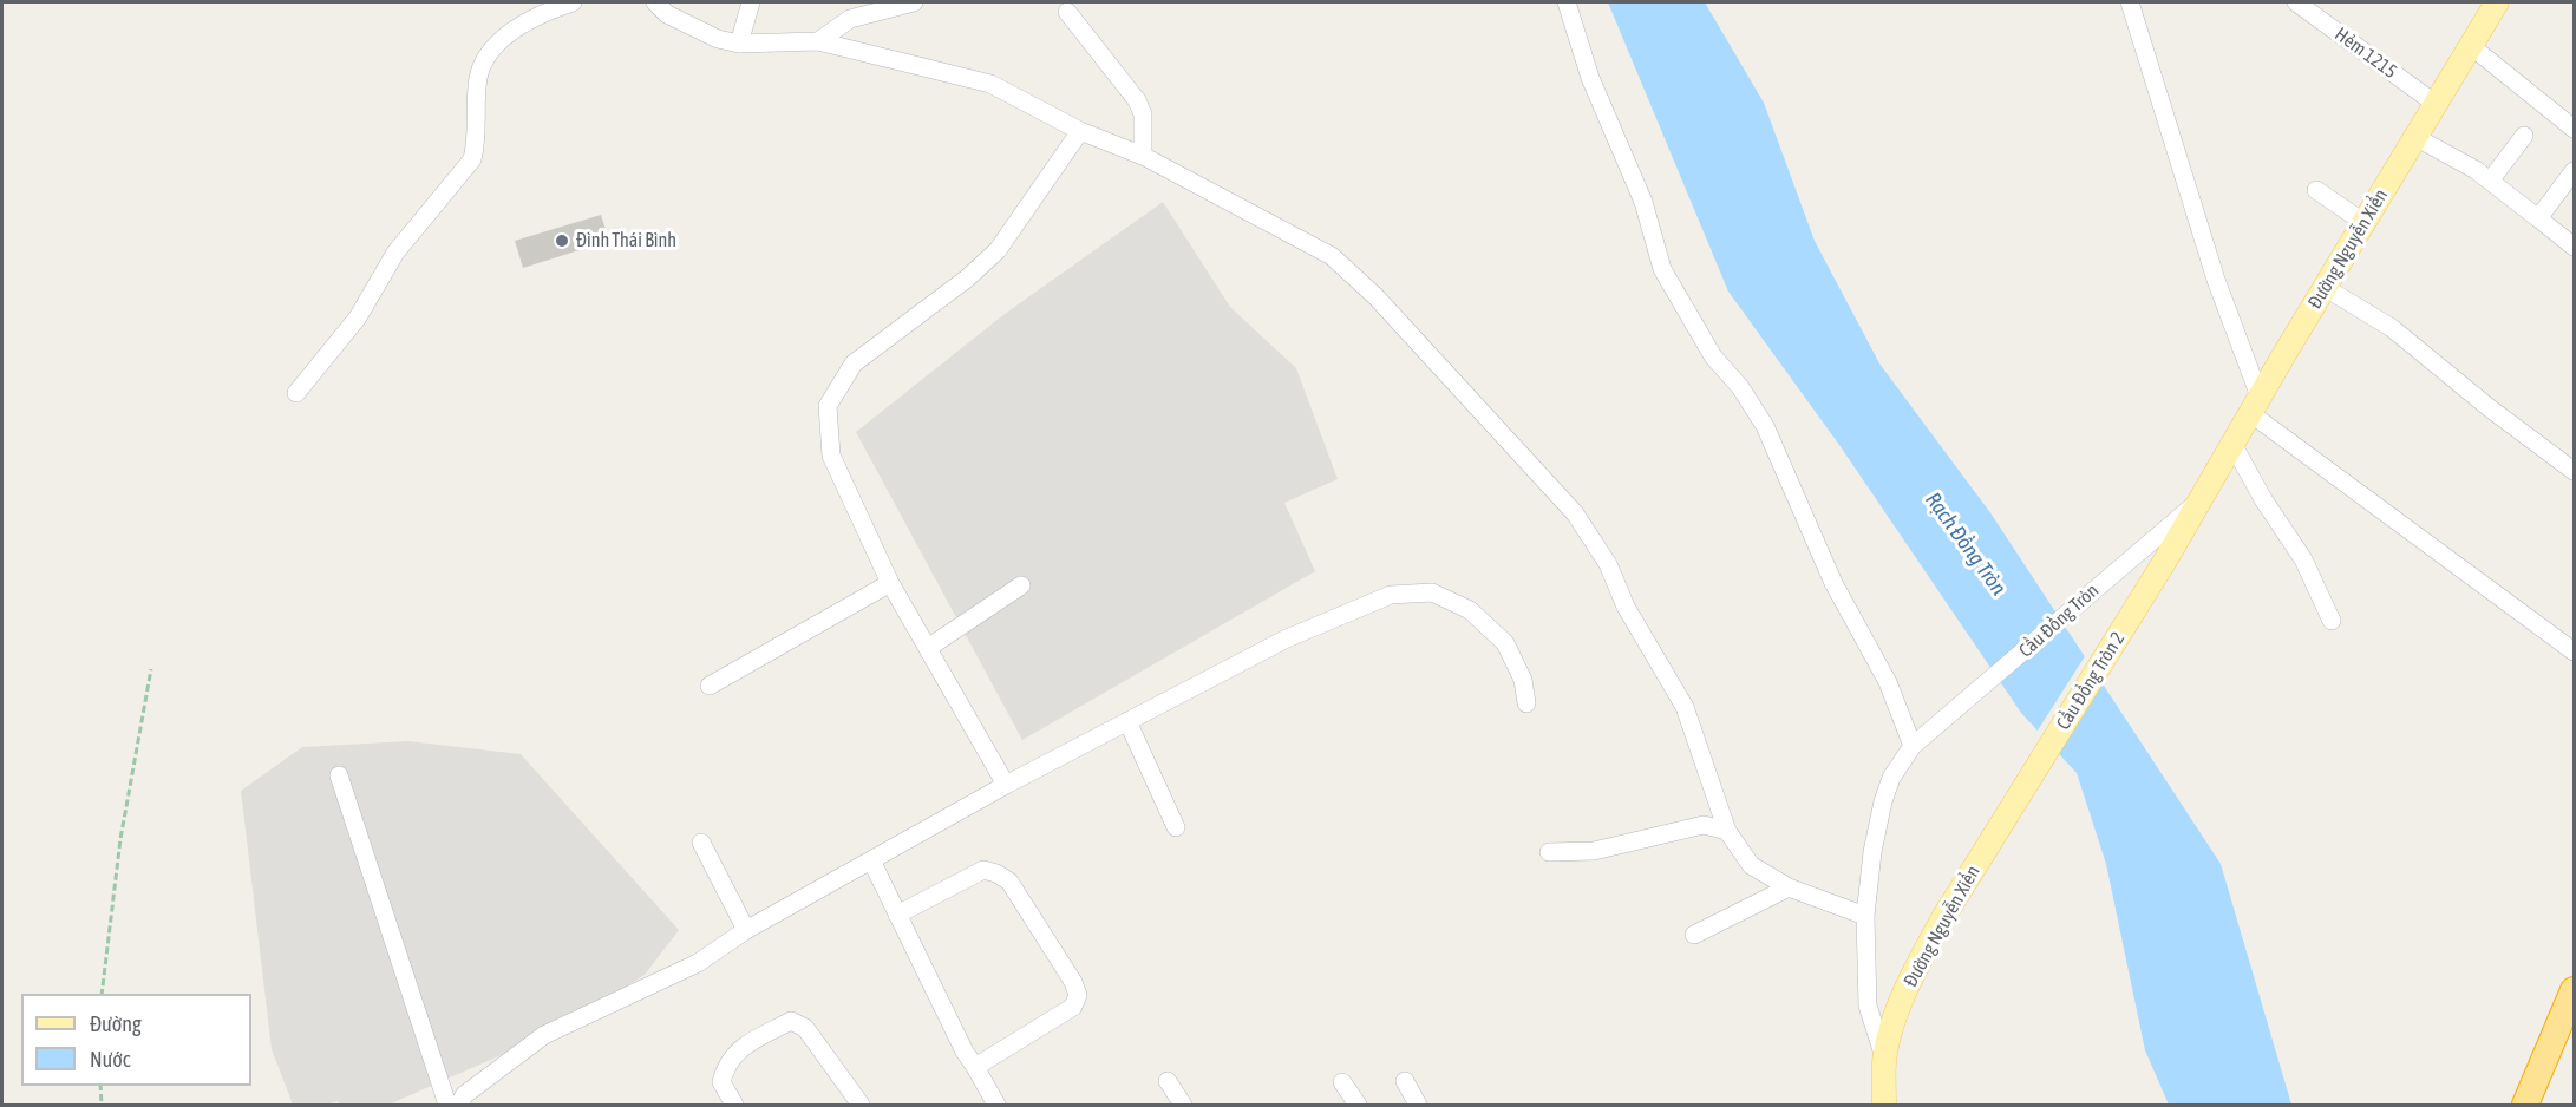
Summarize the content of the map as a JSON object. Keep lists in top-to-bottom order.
{
  "streets": {
    "main road": ["Đường Nguyễn Xiển", "Cầu Đồng Tròn 2"],
    "street": ["Hẻm 1215", "Cầu Đồng Tròn"]
  },
  "crossings": [
    ["Hẻm 1215", "Đường Nguyễn Xiển"],
    ["Đường Nguyễn Xiển", "Cầu Đồng Tròn"],
    ["Đường Nguyễn Xiển", "Cầu Đồng Tròn 2"]
  ],
  "water": ["Rạch Đồng Tròn"],
  "places": ["Đình Thái Bình"],
  "legend": ["Đường", "Nước"]
}
